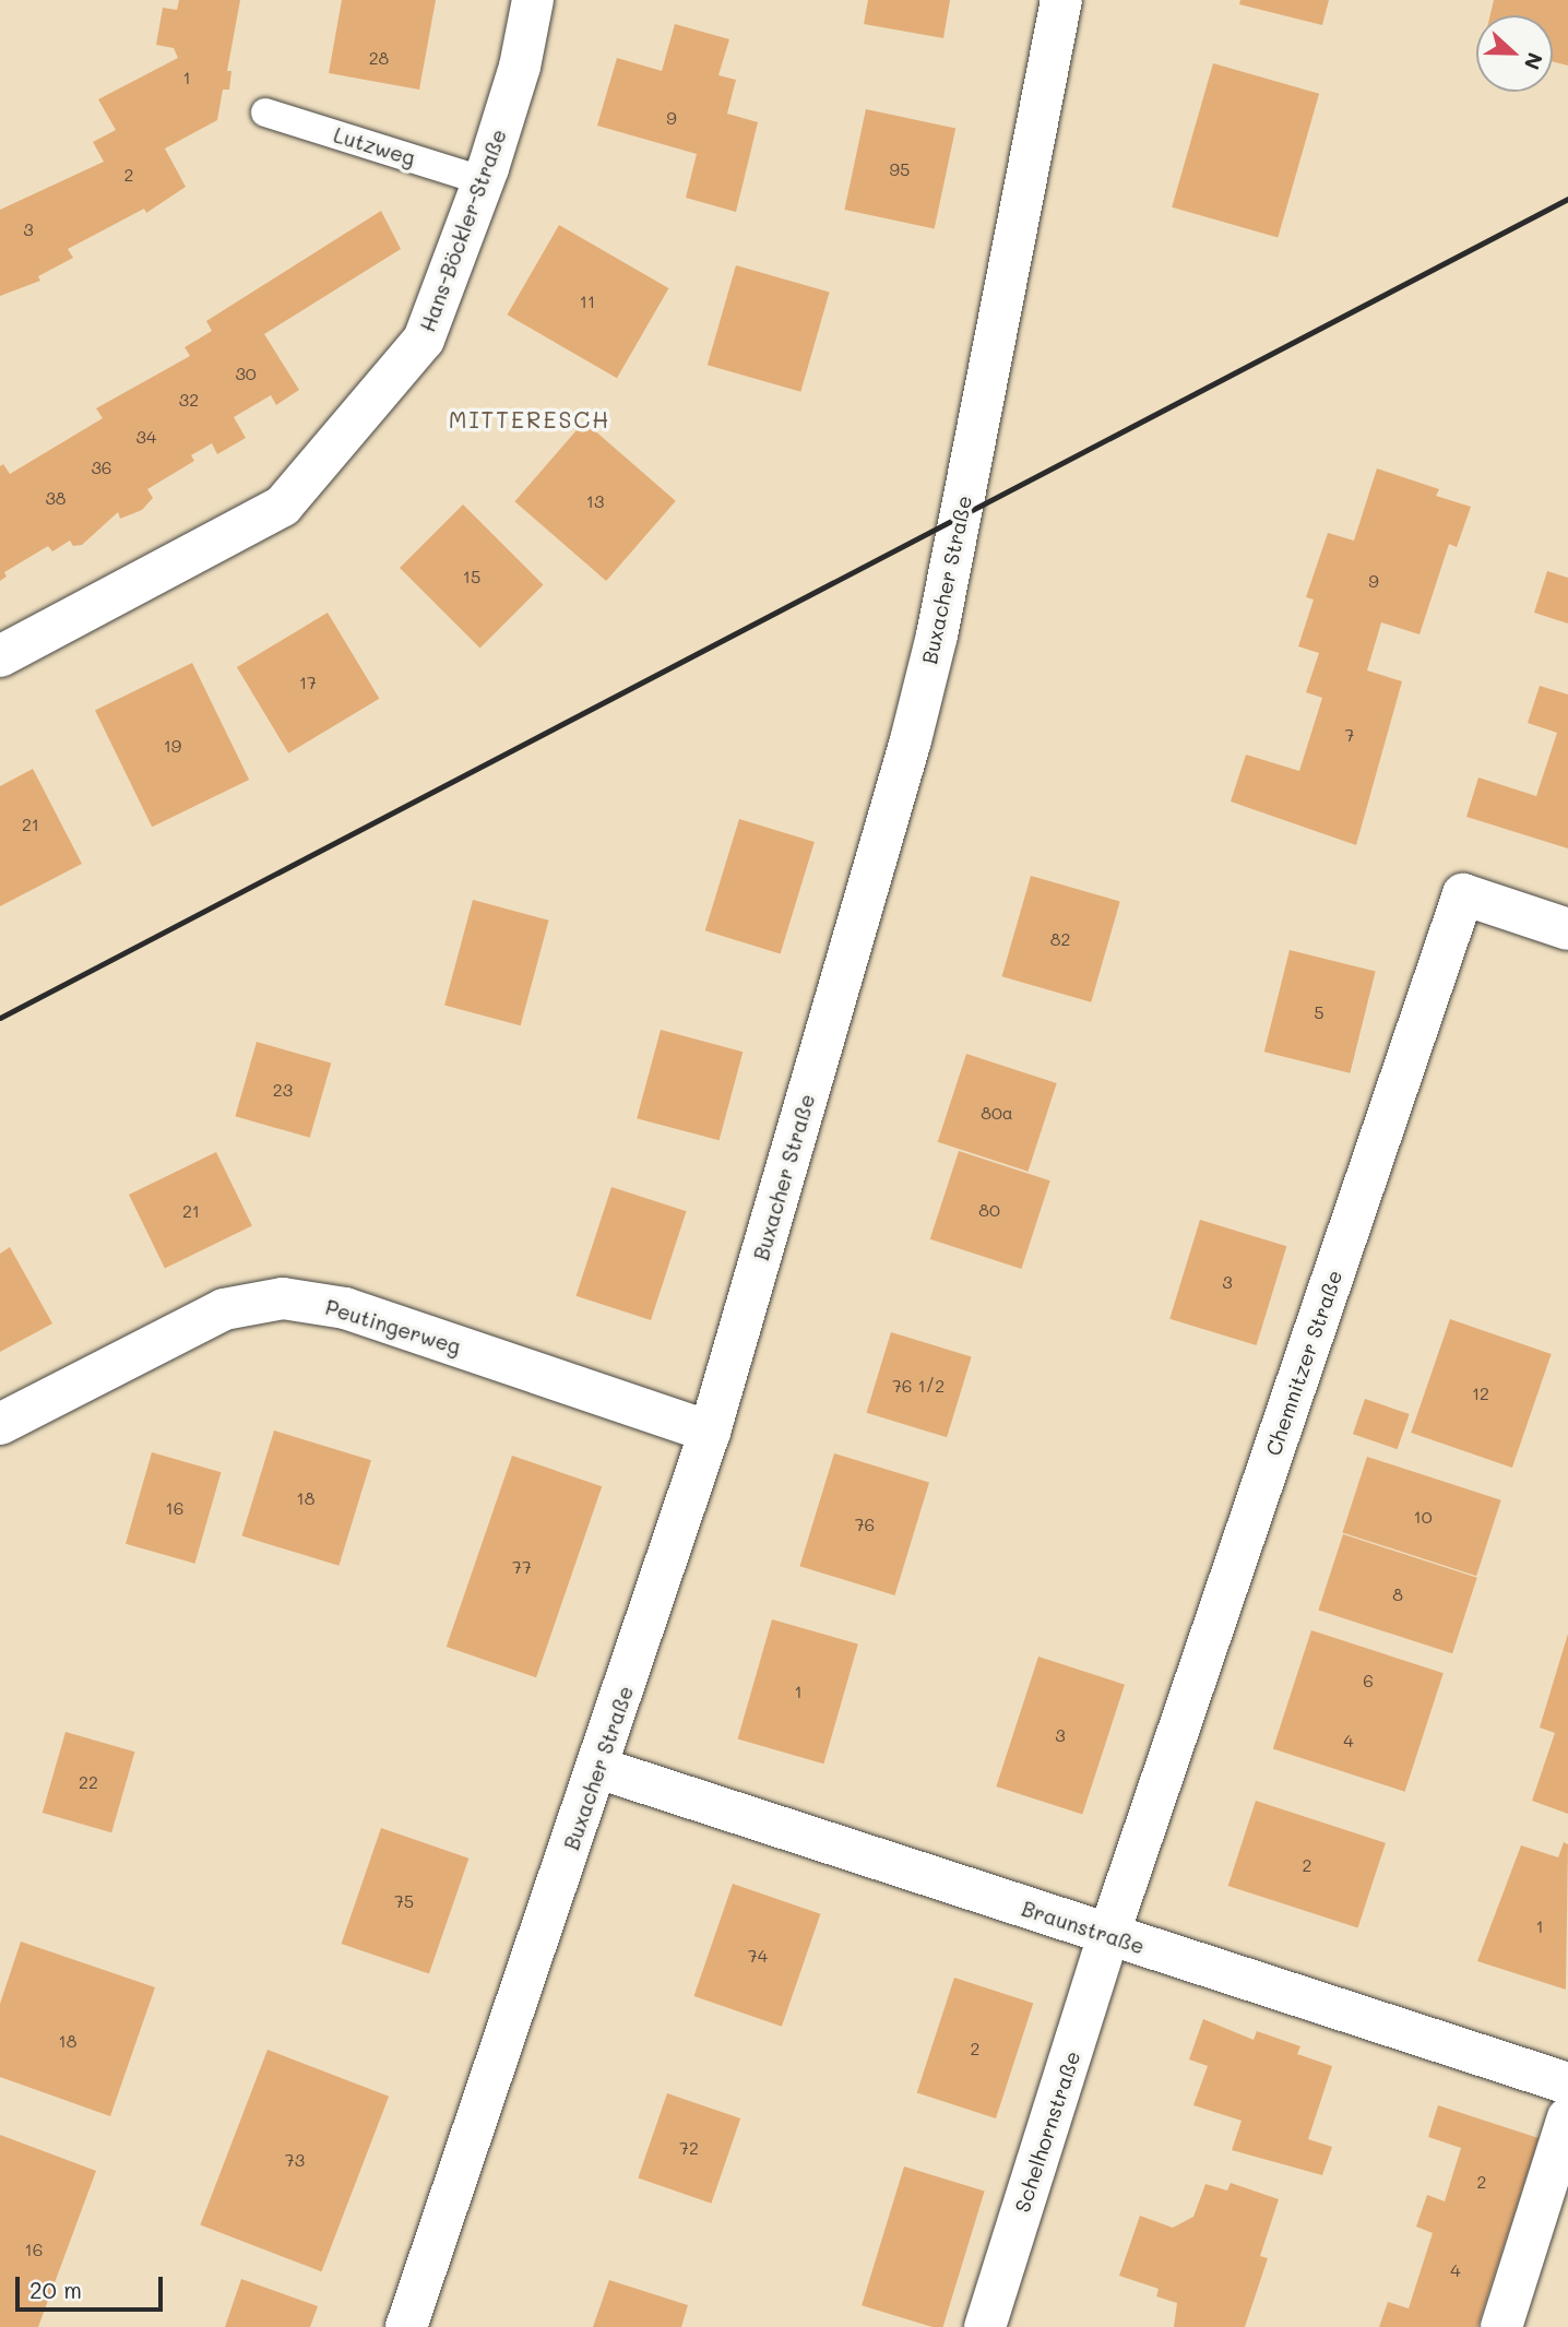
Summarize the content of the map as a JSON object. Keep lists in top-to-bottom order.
{
  "streets": {
    "street": [
      "Hans-Böckler-Straße",
      "Buxacher Straße",
      "Peutingerweg",
      "Chemnitzer Straße",
      "Braunstraße",
      "Schelhornstraße"
    ],
    "lane": ["Lutzweg"]
  },
  "crossings": [
    ["Lutzweg", "Hans-Böckler-Straße"],
    ["Buxacher Straße", "Peutingerweg"],
    ["Buxacher Straße", "Braunstraße"],
    ["Chemnitzer Straße", "Braunstraße"],
    ["Chemnitzer Straße", "Schelhornstraße"],
    ["Braunstraße", "Schelhornstraße"]
  ],
  "districts": ["MITTERESCH"],
  "house_numbers": [
    "28",
    "1",
    "9",
    "95",
    "2",
    "3",
    "11",
    "30",
    "32",
    "34",
    "36",
    "38",
    "13",
    "15",
    "9",
    "17",
    "7",
    "19",
    "21",
    "82",
    "5",
    "23",
    "80a",
    "80",
    "21",
    "3",
    "76 1/2",
    "12",
    "18",
    "16",
    "10",
    "76",
    "77",
    "8",
    "6",
    "1",
    "3",
    "4",
    "22",
    "2",
    "75",
    "1",
    "74",
    "18",
    "2",
    "72",
    "73",
    "2",
    "16",
    "4"
  ],
  "scale_bar": "20 m",
  "north": "right"
}
